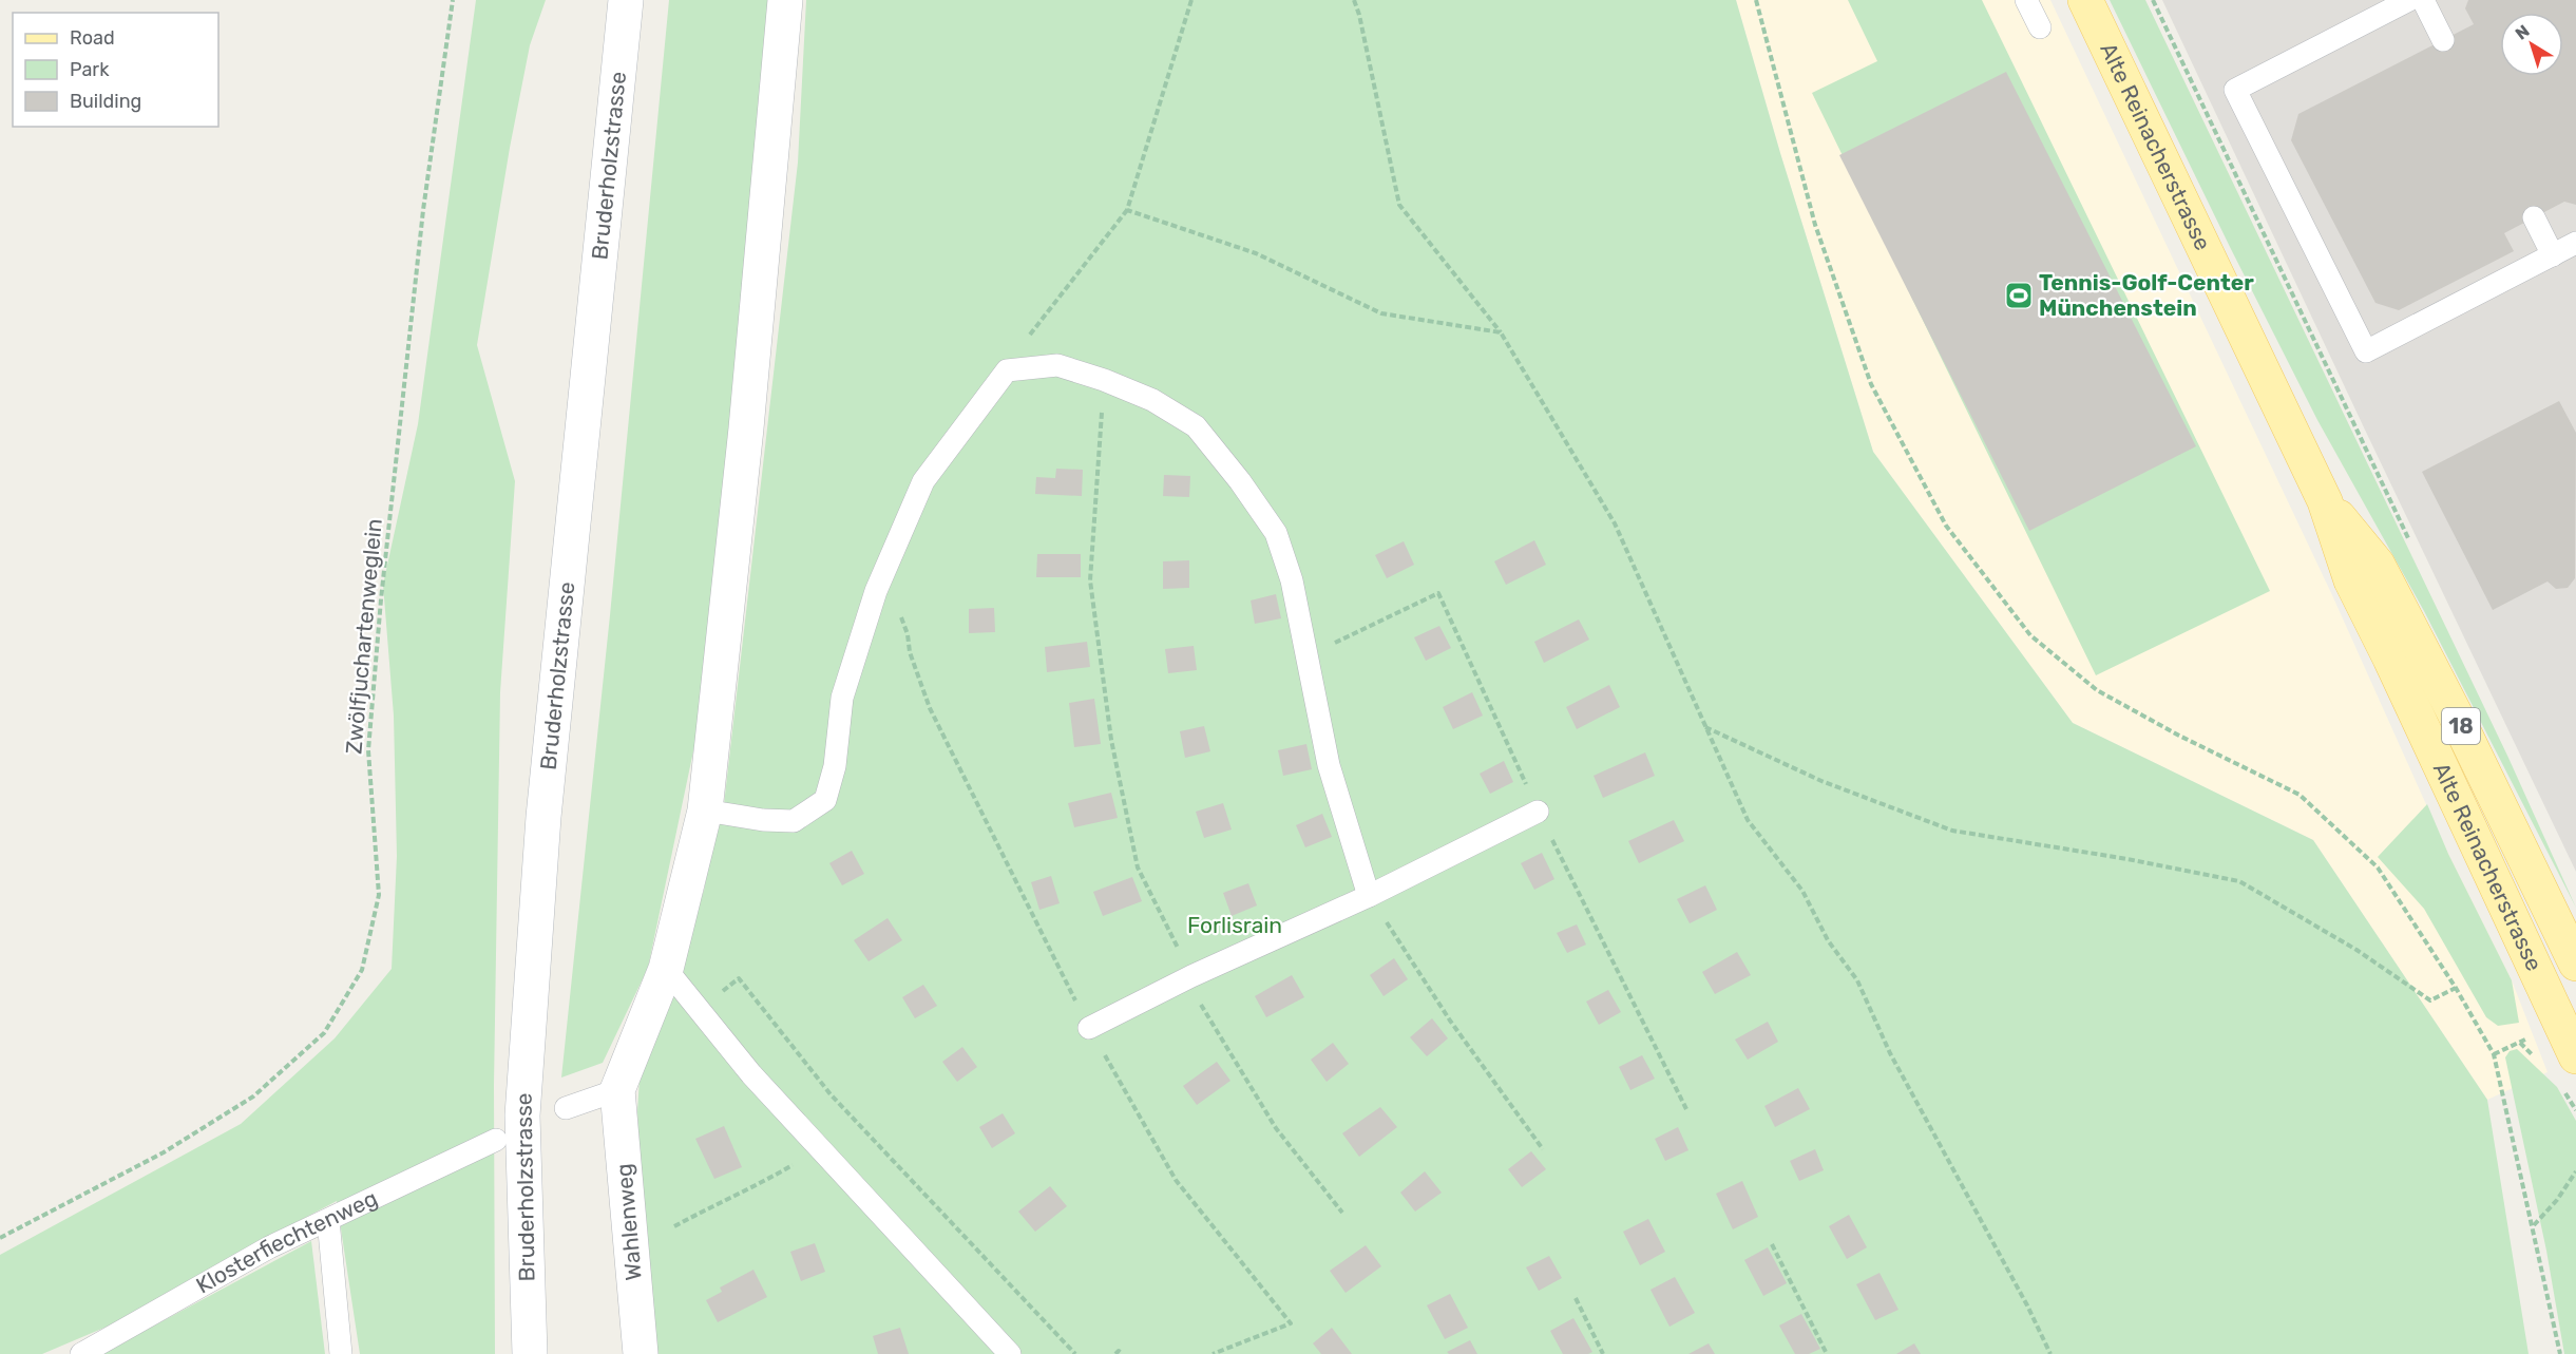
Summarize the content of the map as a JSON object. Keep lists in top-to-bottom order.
{
  "streets": {
    "main road": ["Alte Reinacherstrasse", "18"],
    "street": ["Bruderholzstrasse", "Wahlenweg"],
    "lane": ["Klosterfiechtenweg"],
    "path": ["Zwölfjuchartenweglein"]
  },
  "crossings": [
    ["Alte Reinacherstrasse", "18"]
  ],
  "parks": ["Forlisrain"],
  "places": {
    "sports": ["Tennis-Golf-Center Münchenstein"]
  },
  "legend": ["Road", "Park", "Building"],
  "north": "top left"
}
